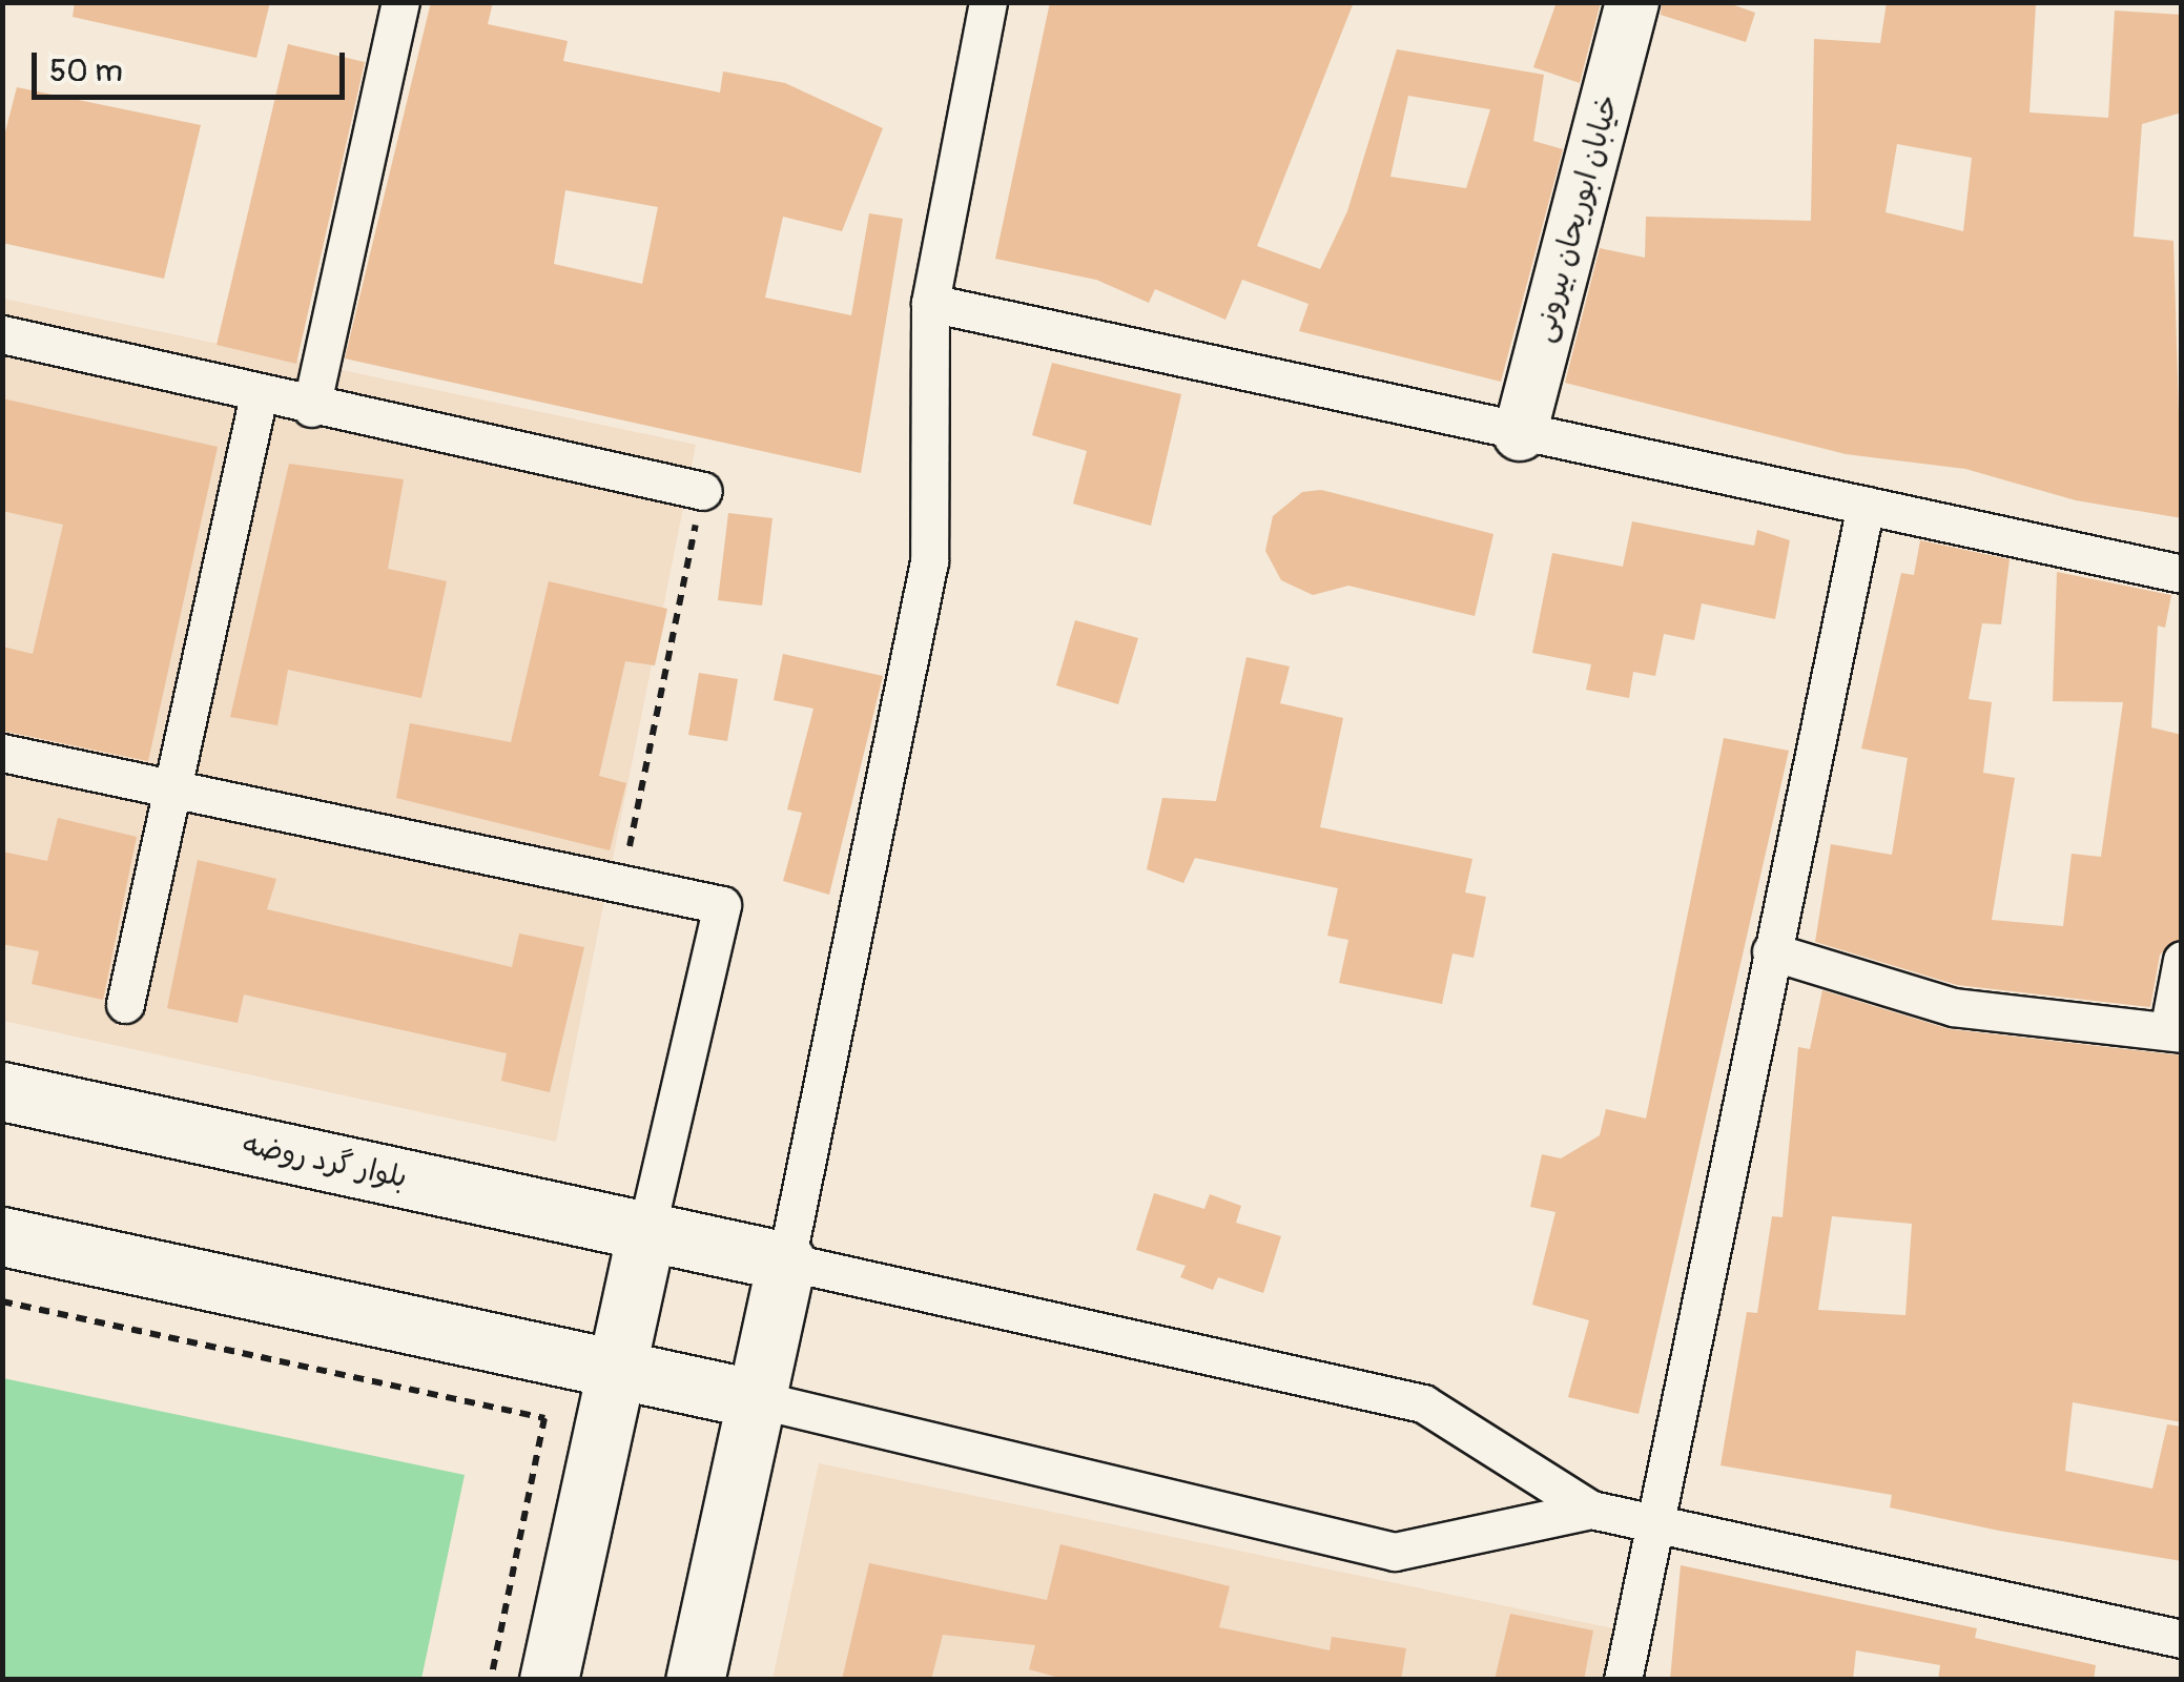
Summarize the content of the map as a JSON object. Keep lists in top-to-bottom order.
{
  "streets": {
    "main road": ["بلوار گرد روضه"],
    "street": ["خیابان ابوریحان بیرونی"]
  },
  "scale_bar": "50 m"
}
